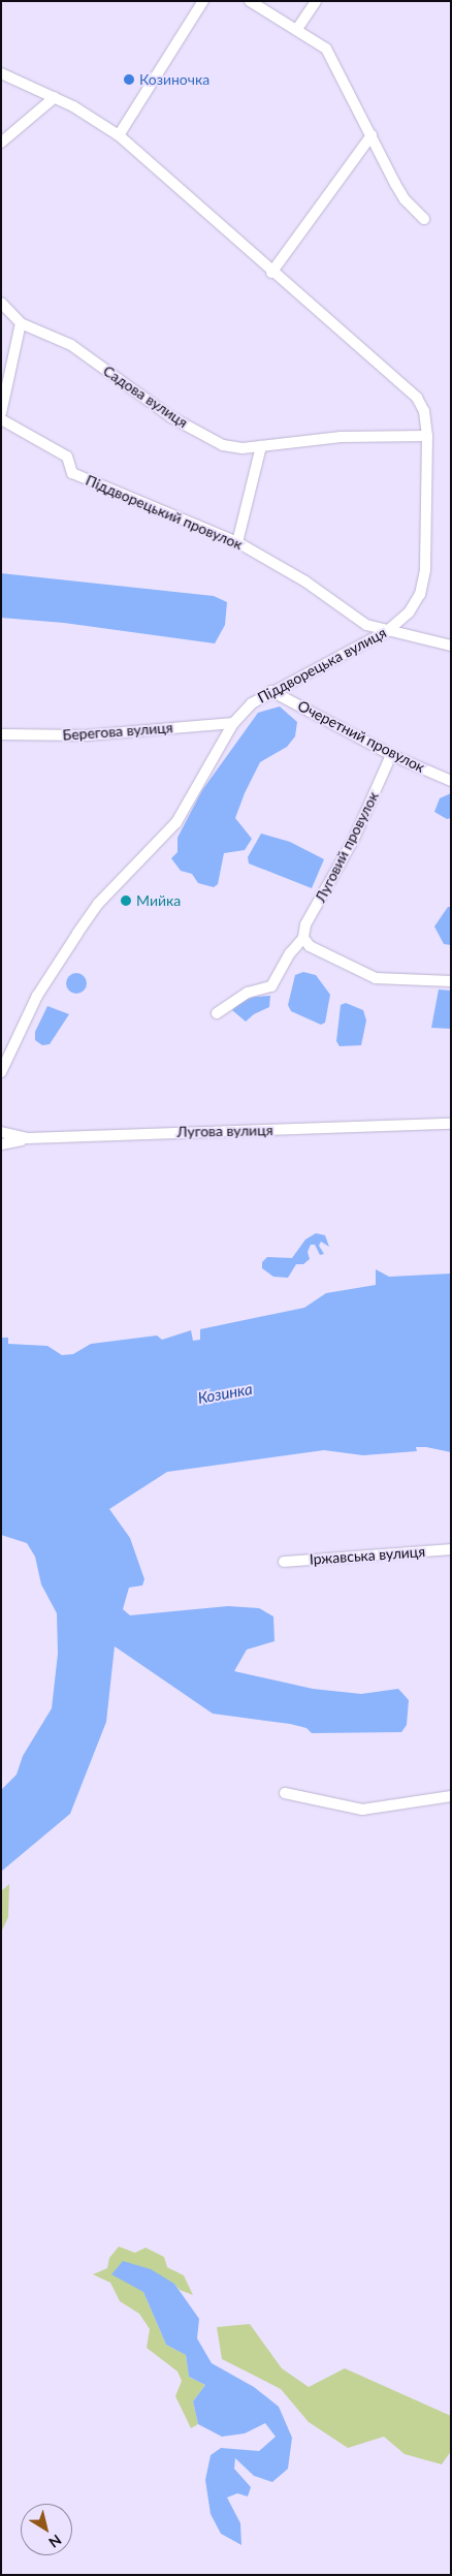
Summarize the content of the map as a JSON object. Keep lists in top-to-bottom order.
{
  "streets": {
    "street": [
      "Садова вулиця",
      "Піддворецький провулок",
      "Піддворецька вулиця",
      "Берегова вулиця",
      "Очеретний провулок",
      "Луговий провулок",
      "Лугова вулиця",
      "Іржавська вулиця"
    ]
  },
  "crossings": [
    ["Садова вулиця", "Піддворецька вулиця"],
    ["Піддворецький провулок", "Піддворецька вулиця"],
    ["Піддворецька вулиця", "Берегова вулиця"],
    ["Піддворецька вулиця", "Очеретний провулок"],
    ["Очеретний провулок", "Луговий провулок"]
  ],
  "water": ["Козинка"],
  "places": ["Козиночка", "Мийка"],
  "north": "bottom right"
}
